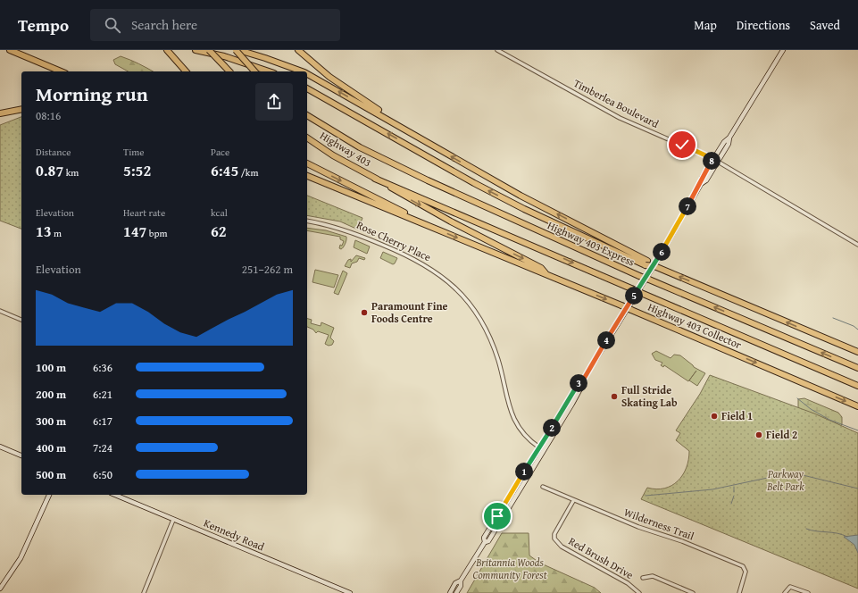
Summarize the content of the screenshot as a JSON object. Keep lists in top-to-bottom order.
{
  "streets": {
    "highway": ["Highway 403", "Highway 403 Express", "Highway 403 Collector"],
    "street": [
      "Timberlea Boulevard",
      "Rose Cherry Place",
      "Wilderness Trail",
      "Kennedy Road",
      "Red Brush Drive"
    ]
  },
  "crossings": [
    ["Highway 403", "Highway 403 Express"],
    ["Wilderness Trail", "Red Brush Drive"]
  ],
  "parks": ["Parkway Belt Park", "Britannia Woods Community Forest"],
  "places": [
    "Paramount Fine Foods Centre",
    "Full Stride Skating Lab",
    "Field 1",
    "Field 2"
  ],
  "page": {
    "header": "Tempo",
    "search": "Search here",
    "nav": ["Map", "Directions", "Saved"],
    "heading": ["Morning run", "08:16"],
    "stats": [
      ["Distance", "0.87 km"],
      ["Time", "5:52"],
      ["Pace", "6:45 /km"],
      ["Elevation", "13 m"],
      ["Heart rate", "147 bpm"],
      ["kcal", "62"]
    ],
    "pins": [
      "8",
      "7",
      "6",
      "5",
      "4",
      "3",
      "2",
      "1"
    ],
    "chart": ["Elevation", "251–262 m"],
    "list": [
      {
        "name": "100 m",
        "note": "6:36"
      },
      {
        "name": "200 m",
        "note": "6:21"
      },
      {
        "name": "300 m",
        "note": "6:17"
      },
      {
        "name": "400 m",
        "note": "7:24"
      },
      {
        "name": "500 m",
        "note": "6:50"
      }
    ]
  }
}
